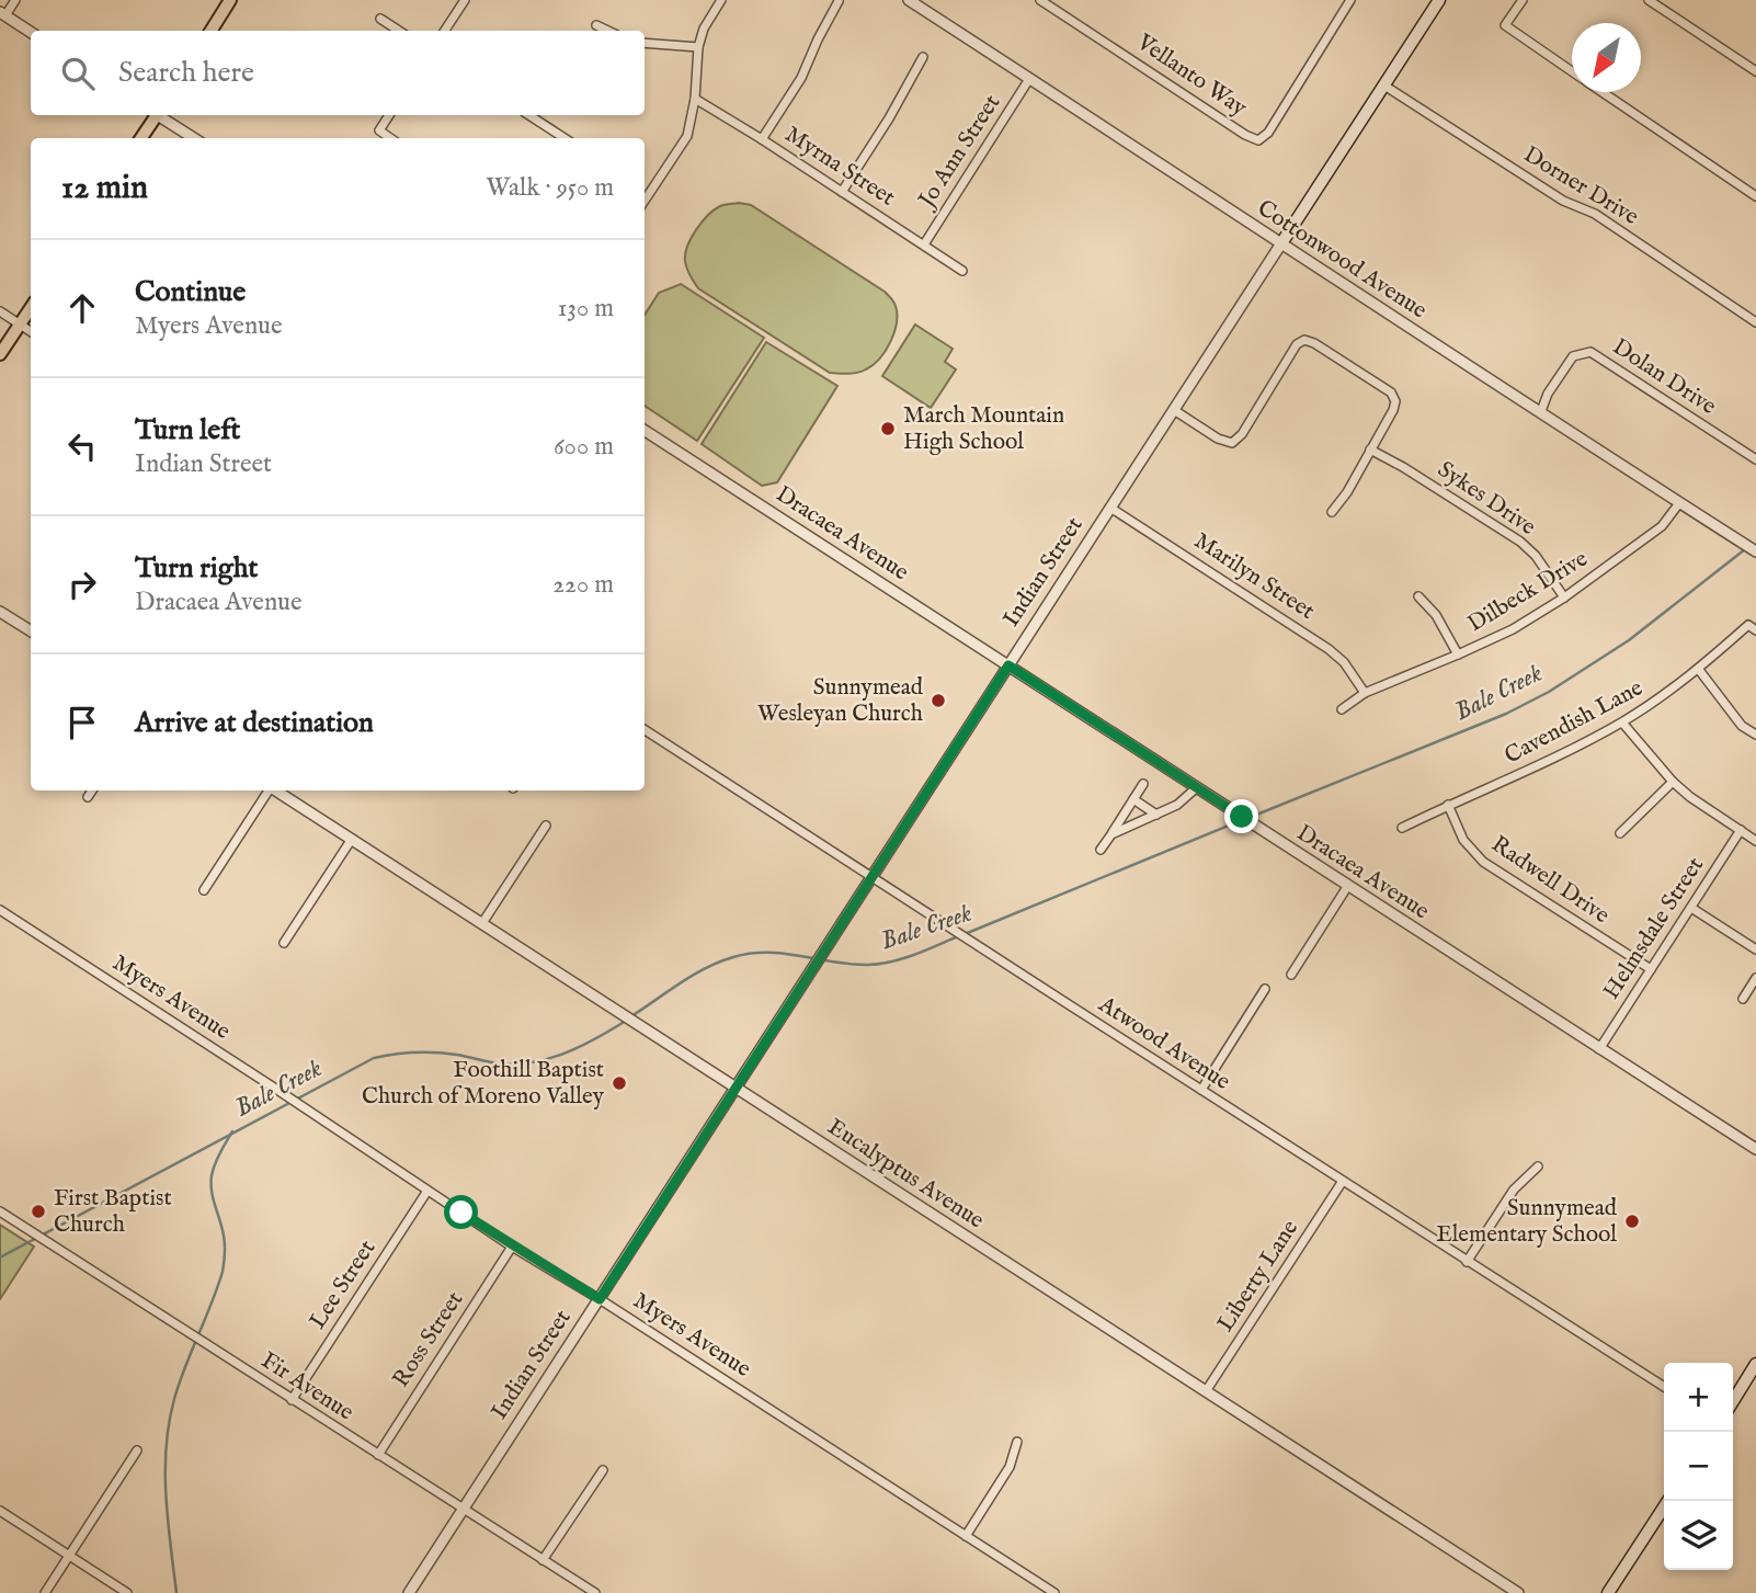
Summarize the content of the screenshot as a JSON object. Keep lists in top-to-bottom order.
{
  "streets": {
    "main road": ["Indian Street"],
    "street": [
      "Vellanto Way",
      "Jo Ann Street",
      "Myrna Street",
      "Dorner Drive",
      "Cottonwood Avenue",
      "Dolan Drive",
      "Sykes Drive",
      "Dracaea Avenue",
      "Marilyn Street",
      "Dilbeck Drive",
      "Cavendish Lane",
      "Radwell Drive",
      "Helmsdale Street",
      "Myers Avenue",
      "Atwood Avenue",
      "Eucalyptus Avenue",
      "Liberty Lane",
      "Lee Street",
      "Ross Street",
      "Fir Avenue"
    ]
  },
  "crossings": [
    ["Jo Ann Street", "Myrna Street"],
    ["Jo Ann Street", "Cottonwood Avenue"],
    ["Dorner Drive", "Indian Street"],
    ["Cottonwood Avenue", "Dolan Drive"],
    ["Cottonwood Avenue", "Indian Street"],
    ["Cottonwood Avenue", "Dilbeck Drive"],
    ["Sykes Drive", "Dilbeck Drive"],
    ["Dracaea Avenue", "Indian Street"],
    ["Dracaea Avenue", "Helmsdale Street"],
    ["Indian Street", "Marilyn Street"],
    ["Indian Street", "Myers Avenue"],
    ["Indian Street", "Atwood Avenue"],
    ["Indian Street", "Eucalyptus Avenue"],
    ["Indian Street", "Fir Avenue"],
    ["Marilyn Street", "Dilbeck Drive"],
    ["Cavendish Lane", "Radwell Drive"],
    ["Radwell Drive", "Helmsdale Street"],
    ["Myers Avenue", "Lee Street"],
    ["Myers Avenue", "Ross Street"],
    ["Atwood Avenue", "Liberty Lane"],
    ["Eucalyptus Avenue", "Liberty Lane"],
    ["Lee Street", "Fir Avenue"],
    ["Ross Street", "Fir Avenue"]
  ],
  "water": ["Bale Creek"],
  "places": [
    "March Mountain High School",
    "Sunnymead Wesleyan Church",
    "Foothill Baptist Church of Moreno Valley",
    "First Baptist Church",
    "Sunnymead Elementary School"
  ],
  "north": "bottom left",
  "page": {
    "search": "Search here",
    "heading": ["12 min", "Walk · 950 m"],
    "list": [
      ["Continue", "Myers Avenue", "130 m"],
      ["Turn left", "Indian Street", "600 m"],
      ["Turn right", "Dracaea Avenue", "220 m"],
      "Arrive at destination"
    ],
    "map_buttons": ["+", "−"]
  }
}
